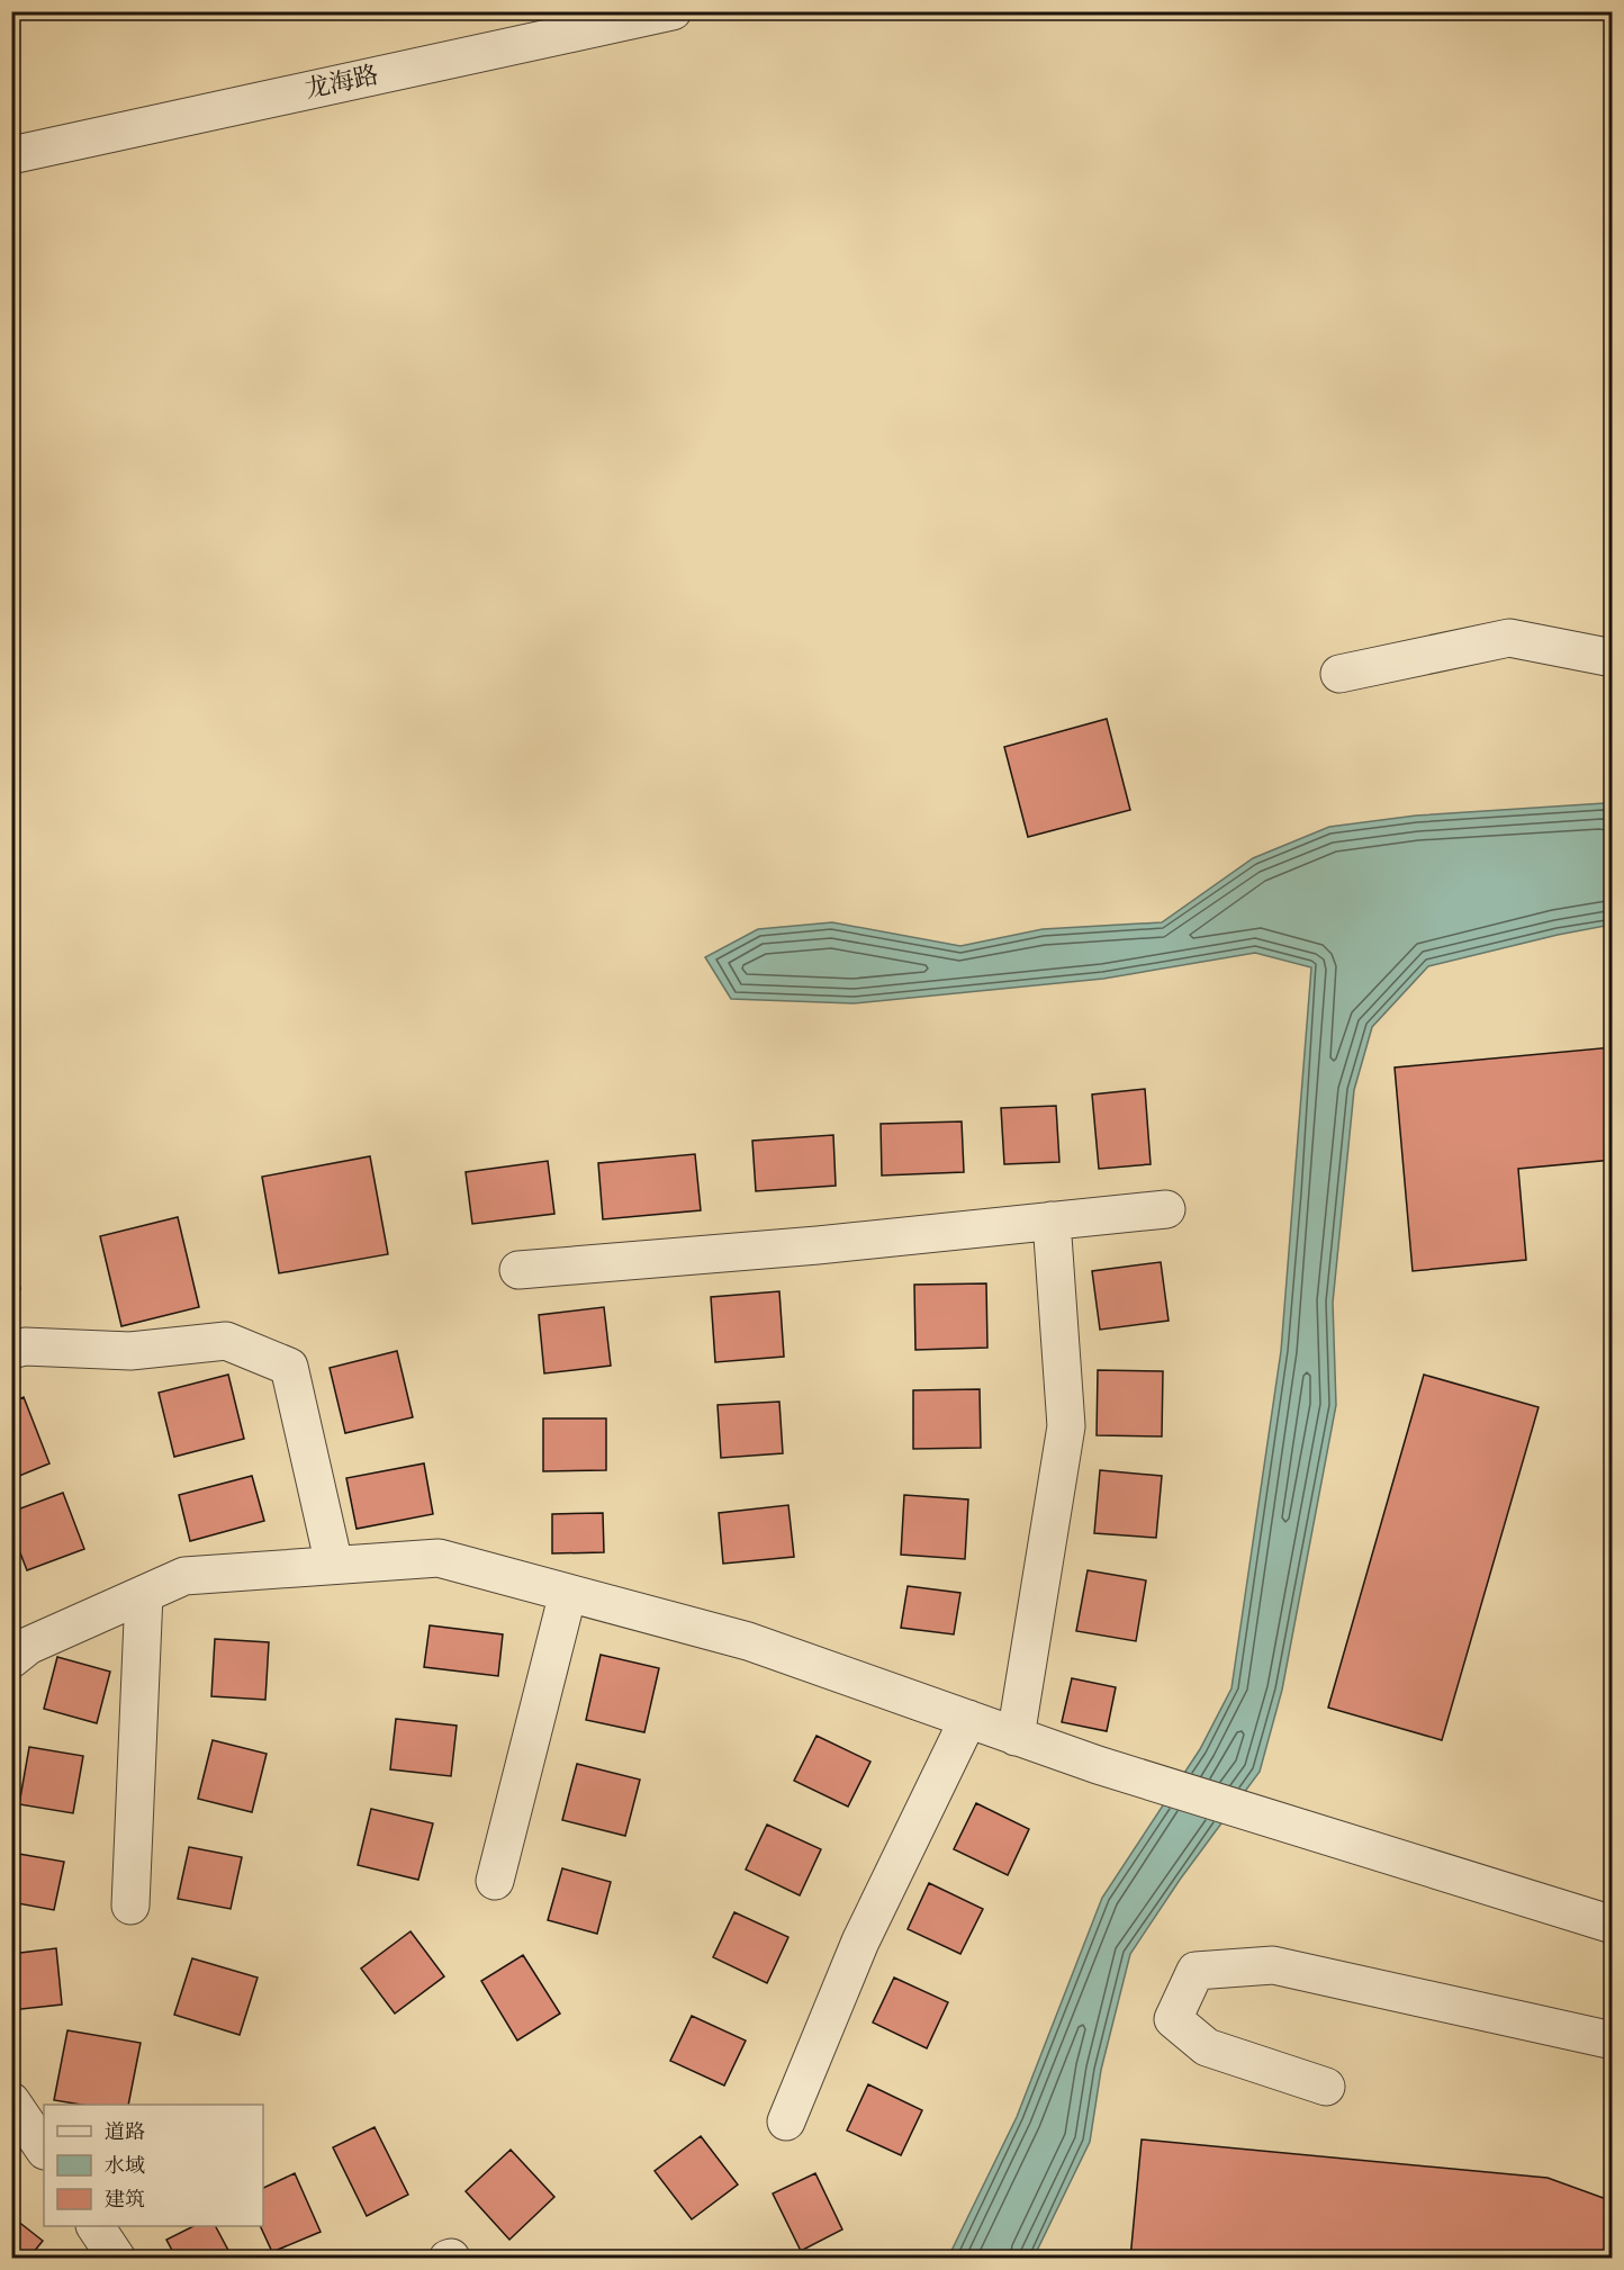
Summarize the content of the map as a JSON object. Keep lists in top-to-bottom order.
{
  "streets": {
    "street": ["龙海路"]
  },
  "legend": ["道路", "水域", "建筑"]
}
